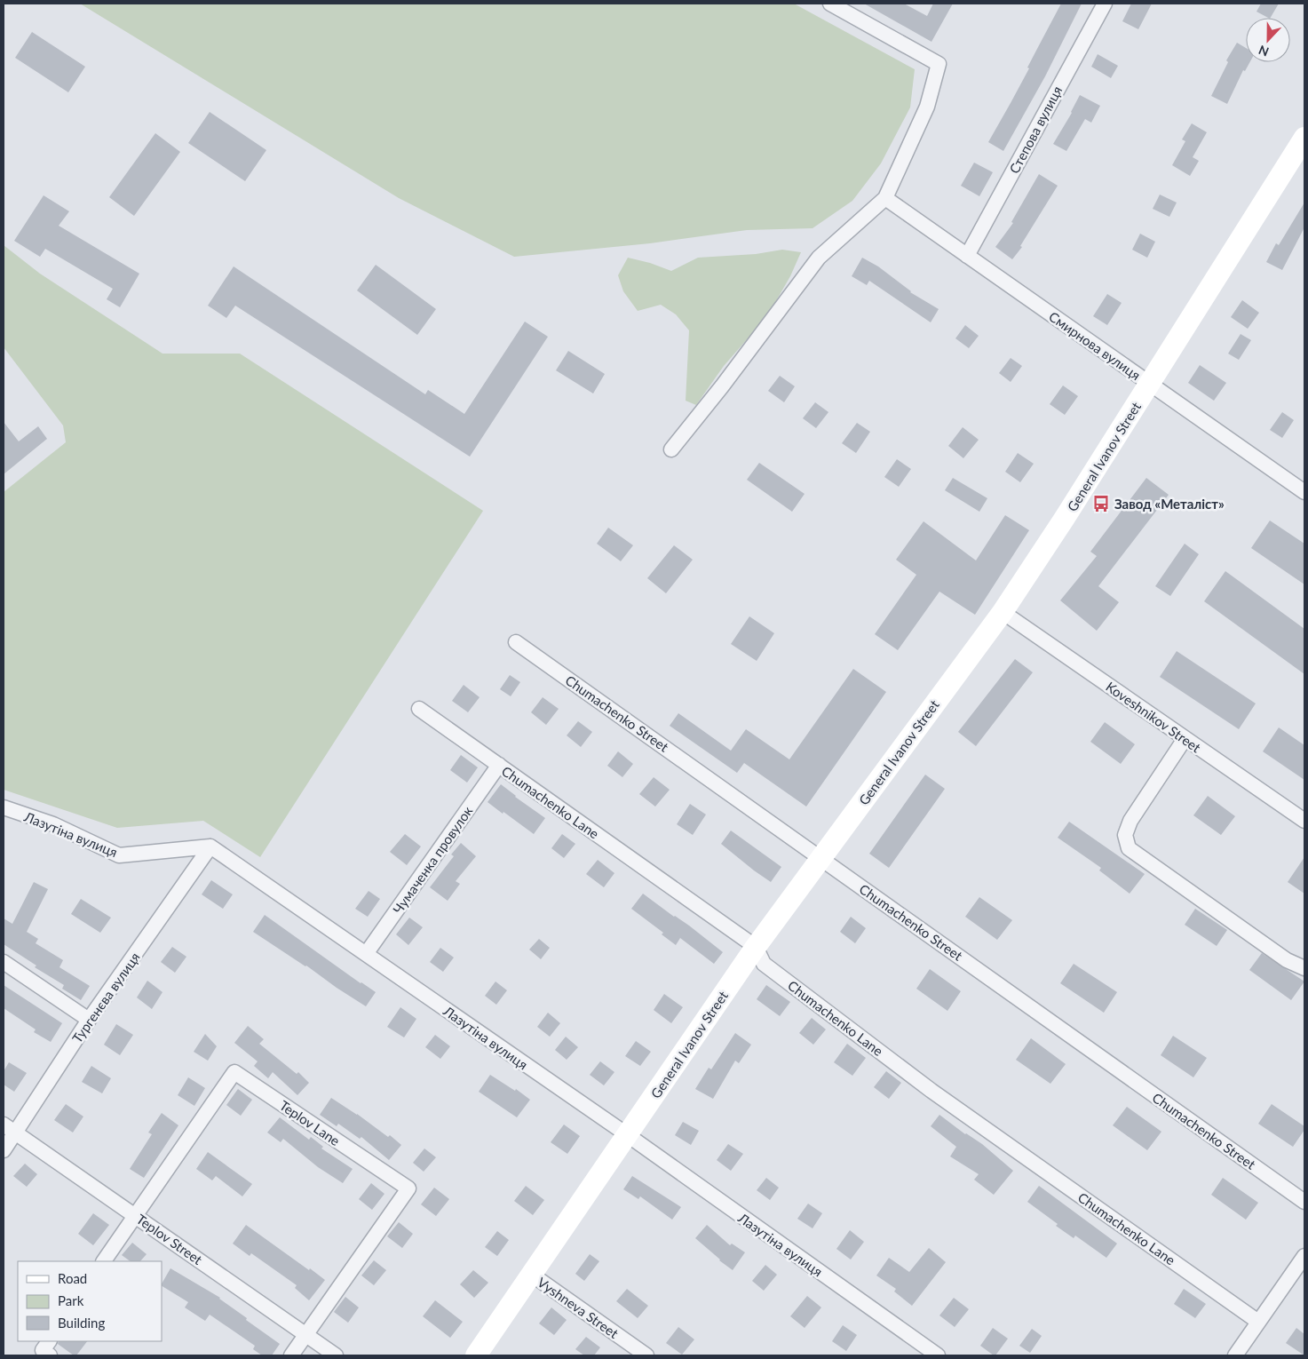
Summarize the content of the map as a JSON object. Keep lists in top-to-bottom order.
{
  "streets": {
    "street": [
      "Степова вулиця",
      "Смирнова вулиця",
      "General Ivanov Street",
      "Chumachenko Street",
      "Koveshnikov Street",
      "Chumachenko Lane",
      "Лазутіна вулиця",
      "Чумаченка провулок",
      "Тургенєва вулиця",
      "Teplov Lane",
      "Teplov Street",
      "Vyshneva Street"
    ]
  },
  "crossings": [
    ["Степова вулиця", "Смирнова вулиця"],
    ["Смирнова вулиця", "General Ivanov Street"],
    ["General Ivanov Street", "Chumachenko Street"],
    ["General Ivanov Street", "Koveshnikov Street"],
    ["General Ivanov Street", "Chumachenko Lane"],
    ["General Ivanov Street", "Лазутіна вулиця"],
    ["General Ivanov Street", "Vyshneva Street"],
    ["Chumachenko Lane", "Чумаченка провулок"],
    ["Лазутіна вулиця", "Чумаченка провулок"],
    ["Лазутіна вулиця", "Тургенєва вулиця"],
    ["Тургенєва вулиця", "Teplov Street"],
    ["Teplov Lane", "Teplov Street"]
  ],
  "places": {
    "bus stop": ["Завод «Металіст»"]
  },
  "legend": ["Road", "Park", "Building"],
  "north": "bottom"
}
